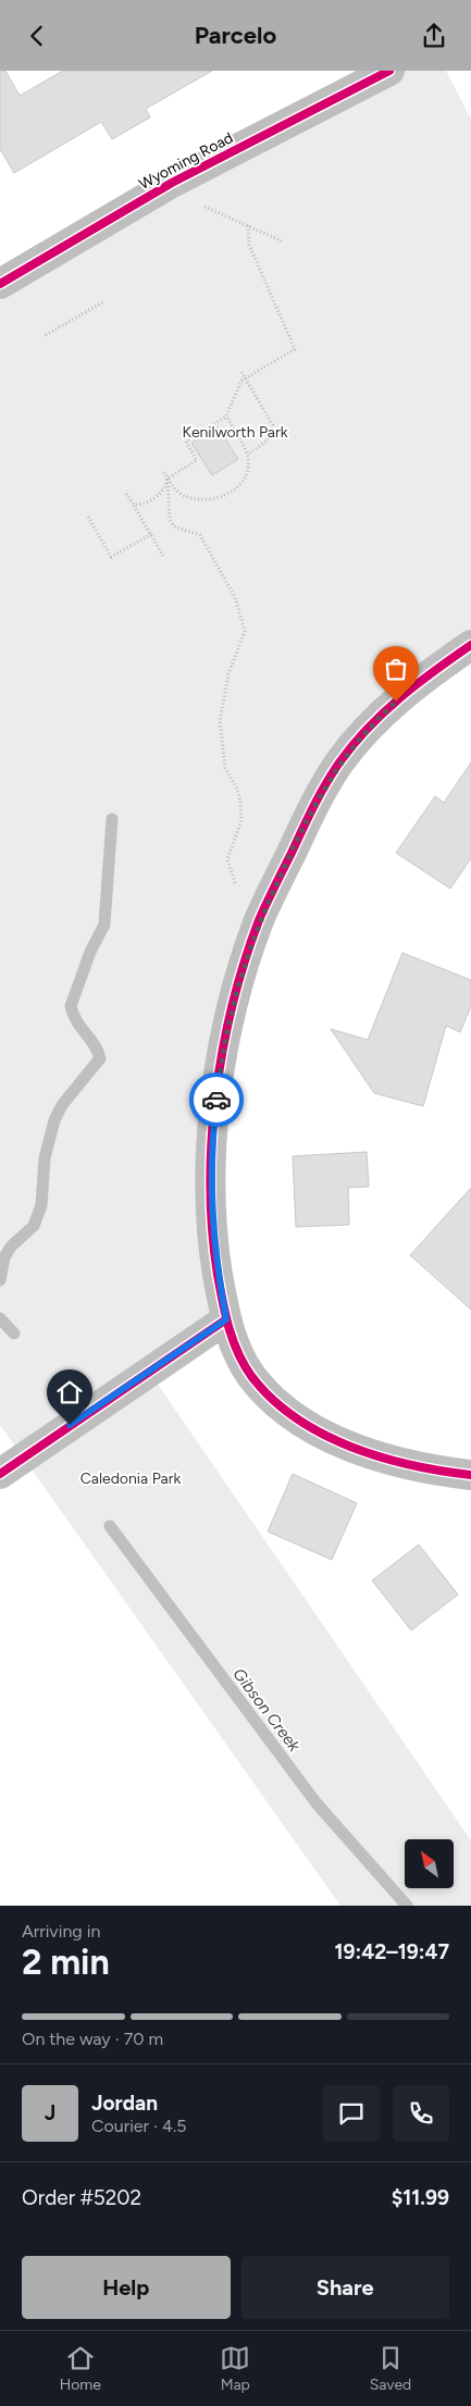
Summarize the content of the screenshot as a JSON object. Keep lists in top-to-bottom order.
{
  "streets": {
    "street": ["Wyoming Road"]
  },
  "water": ["Gibson Creek"],
  "parks": ["Kenilworth Park", "Caledonia Park"],
  "north": "top left",
  "page": {
    "header": "Parcelo",
    "heading": ["2 min", "Arriving in", "19:42–19:47"],
    "panel": [
      "Jordan",
      "Courier · 4.5",
      "Order #5202",
      "$11.99"
    ],
    "bar": "On the way · 70 m",
    "round": "J",
    "buttons": ["Help", "Share"],
    "tabs": ["Home", "Map", "Saved"]
  }
}
